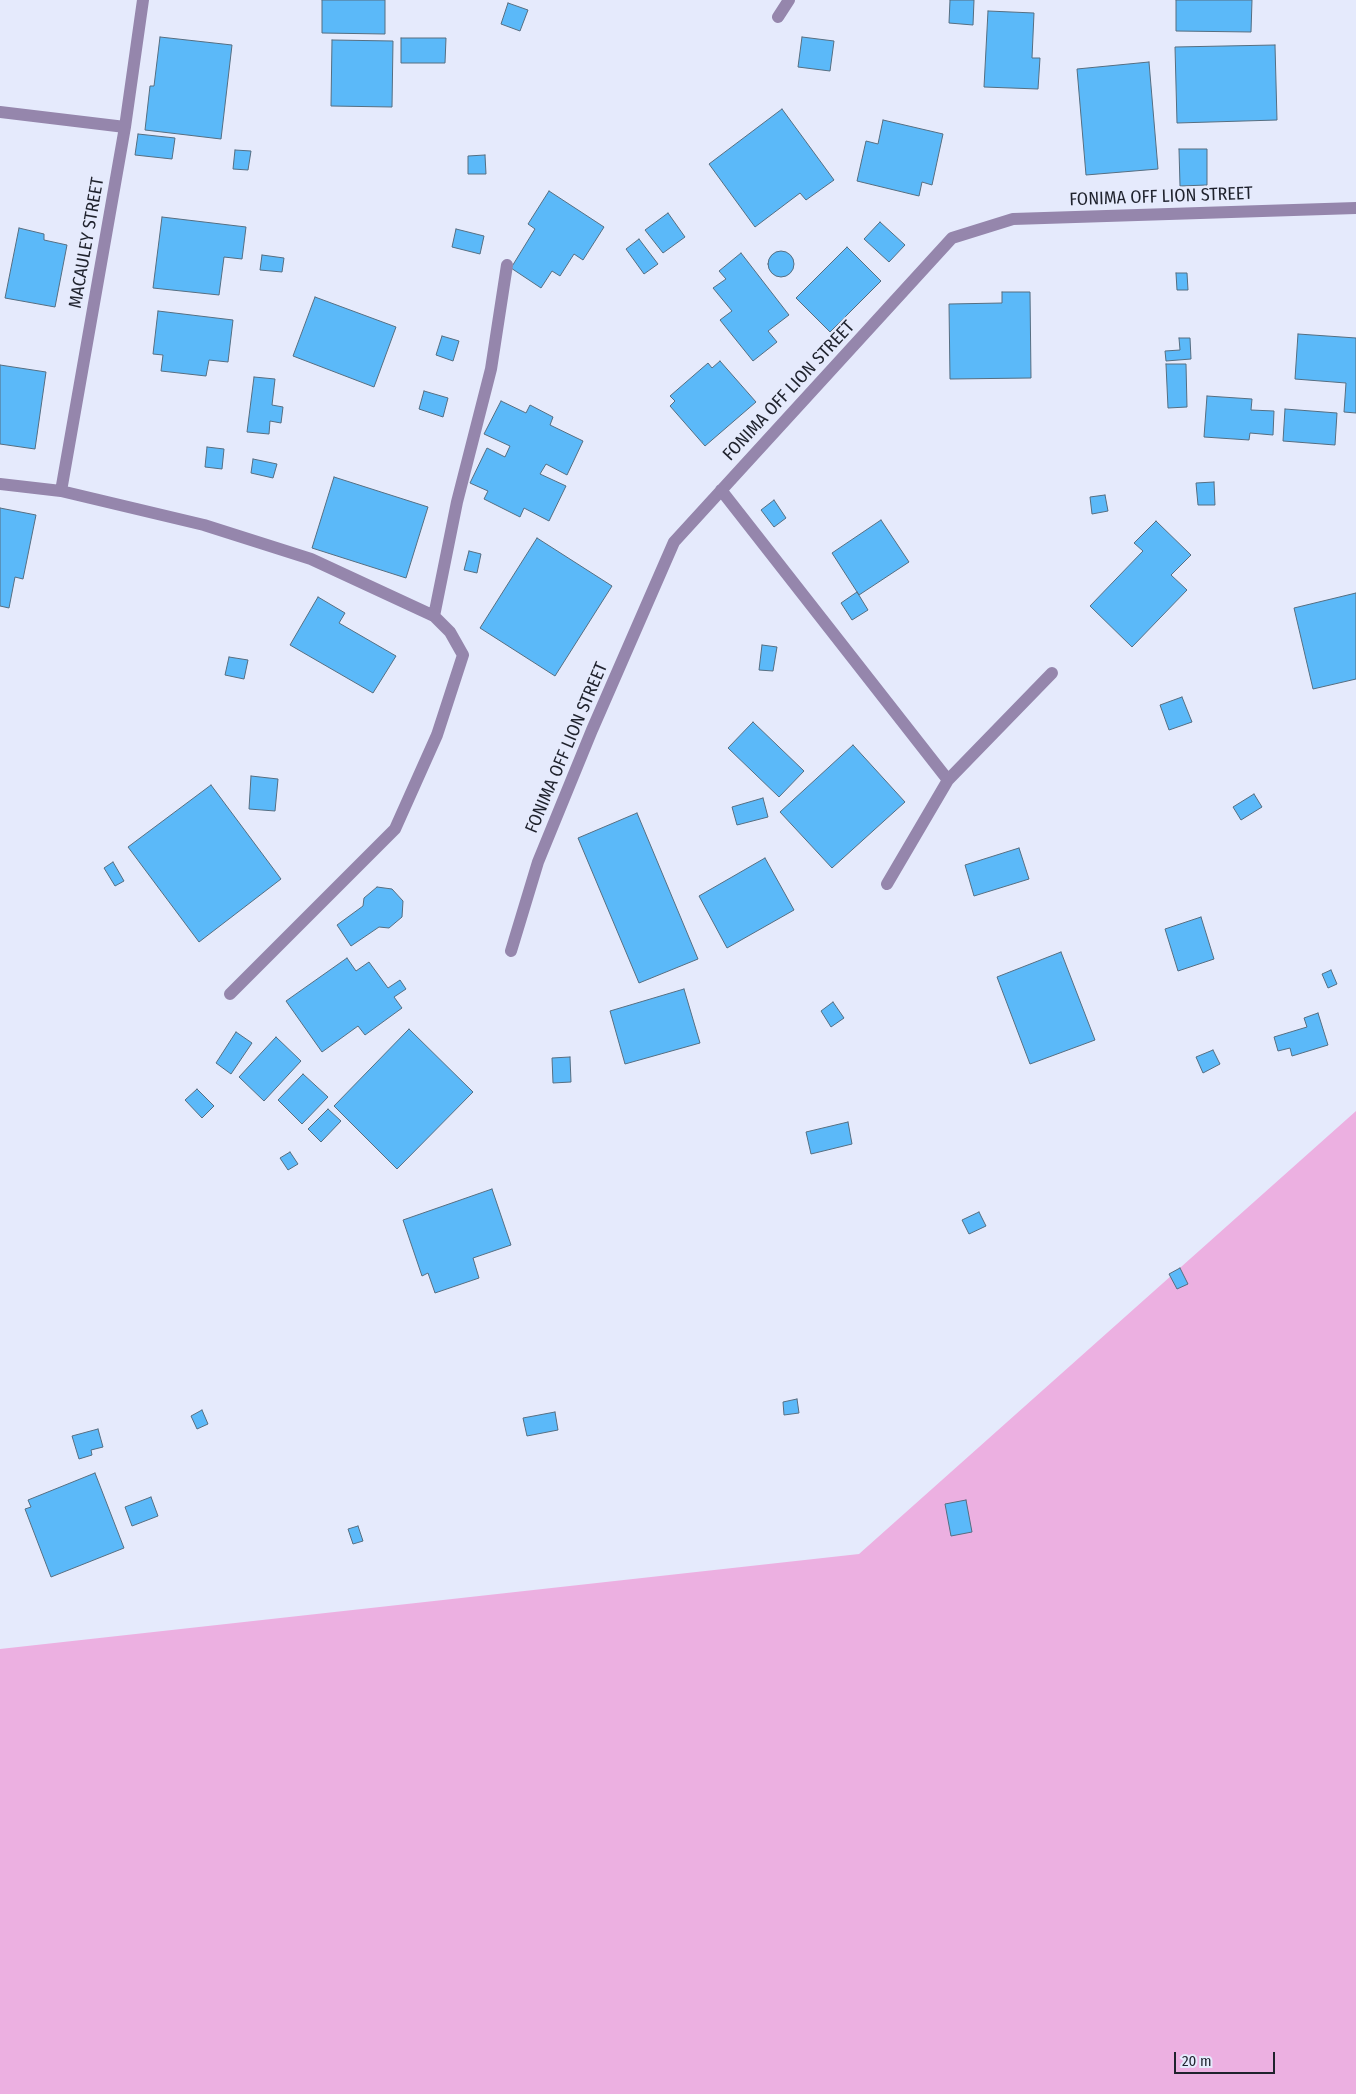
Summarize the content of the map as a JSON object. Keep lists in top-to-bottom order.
{
  "streets": {
    "street": ["FONIMA OFF LION STREET", "MACAULEY STREET"]
  },
  "scale_bar": "20 m"
}
